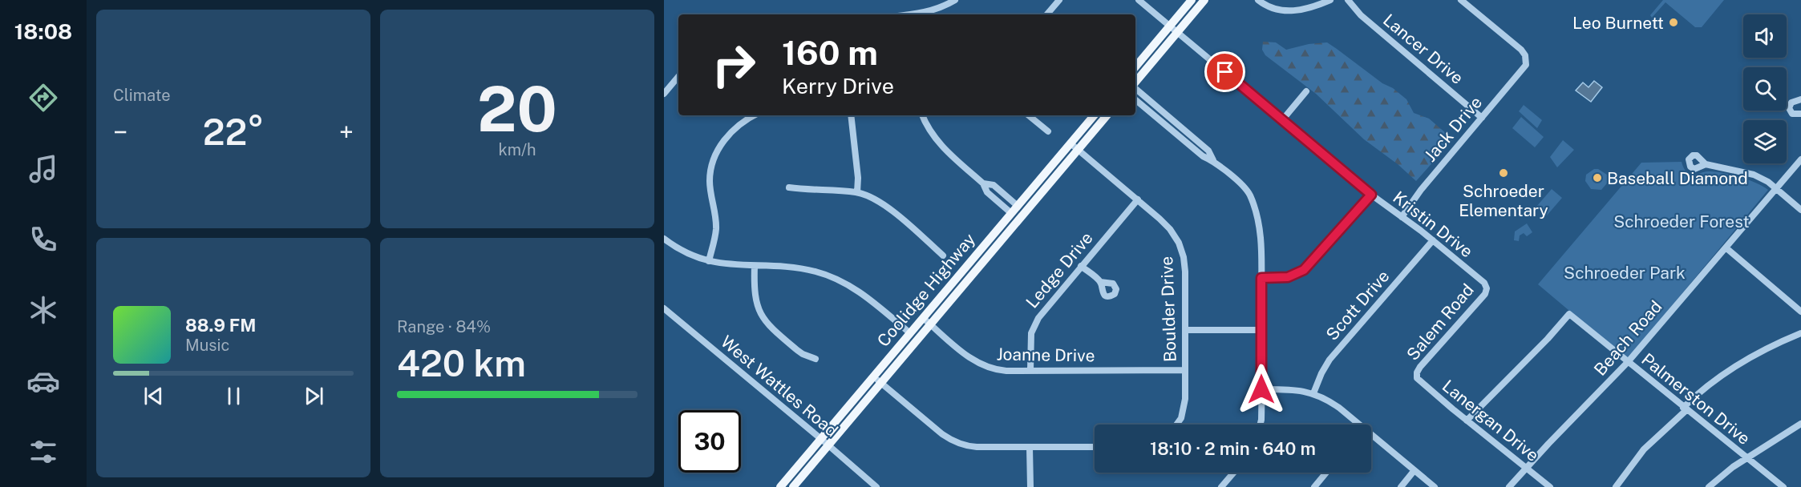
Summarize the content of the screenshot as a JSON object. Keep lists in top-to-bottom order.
{
  "streets": {
    "main road": ["Coolidge Highway"],
    "street": [
      "Lancer Drive",
      "Jack Drive",
      "Kristin Drive",
      "Ledge Drive",
      "Scott Drive",
      "Boulder Drive",
      "Salem Road",
      "Beach Road",
      "Joanne Drive",
      "West Wattles Road",
      "Palmerston Drive",
      "Lanergan Drive"
    ]
  },
  "crossings": [
    ["Lancer Drive", "Jack Drive"],
    ["Jack Drive", "Kristin Drive"],
    ["Kristin Drive", "Scott Drive"],
    ["Kristin Drive", "Salem Road"],
    ["Ledge Drive", "Boulder Drive"],
    ["Ledge Drive", "Joanne Drive"],
    ["Coolidge Highway", "Boulder Drive"],
    ["Coolidge Highway", "Joanne Drive"],
    ["Coolidge Highway", "West Wattles Road"],
    ["Boulder Drive", "Joanne Drive"],
    ["Salem Road", "Lanergan Drive"],
    ["Beach Road", "Palmerston Drive"],
    ["Beach Road", "Lanergan Drive"],
    ["Palmerston Drive", "Lanergan Drive"]
  ],
  "parks": ["Schroeder Forest", "Schroeder Park"],
  "places": ["Leo Burnett", "Schroeder Elementary", "Baseball Diamond"],
  "page": {
    "tabs": "18:08",
    "tile": [
      "Climate",
      ["20", "km/h"],
      ["Range · 84%", "420 km"]
    ],
    "turn": ["160 m", "Kerry Drive"],
    "heat": ["−", "22°", "+"],
    "song": ["88.9 FM", "Music"],
    "limit": "30",
    "trip": "18:10 · 2 min · 640 m"
  }
}
